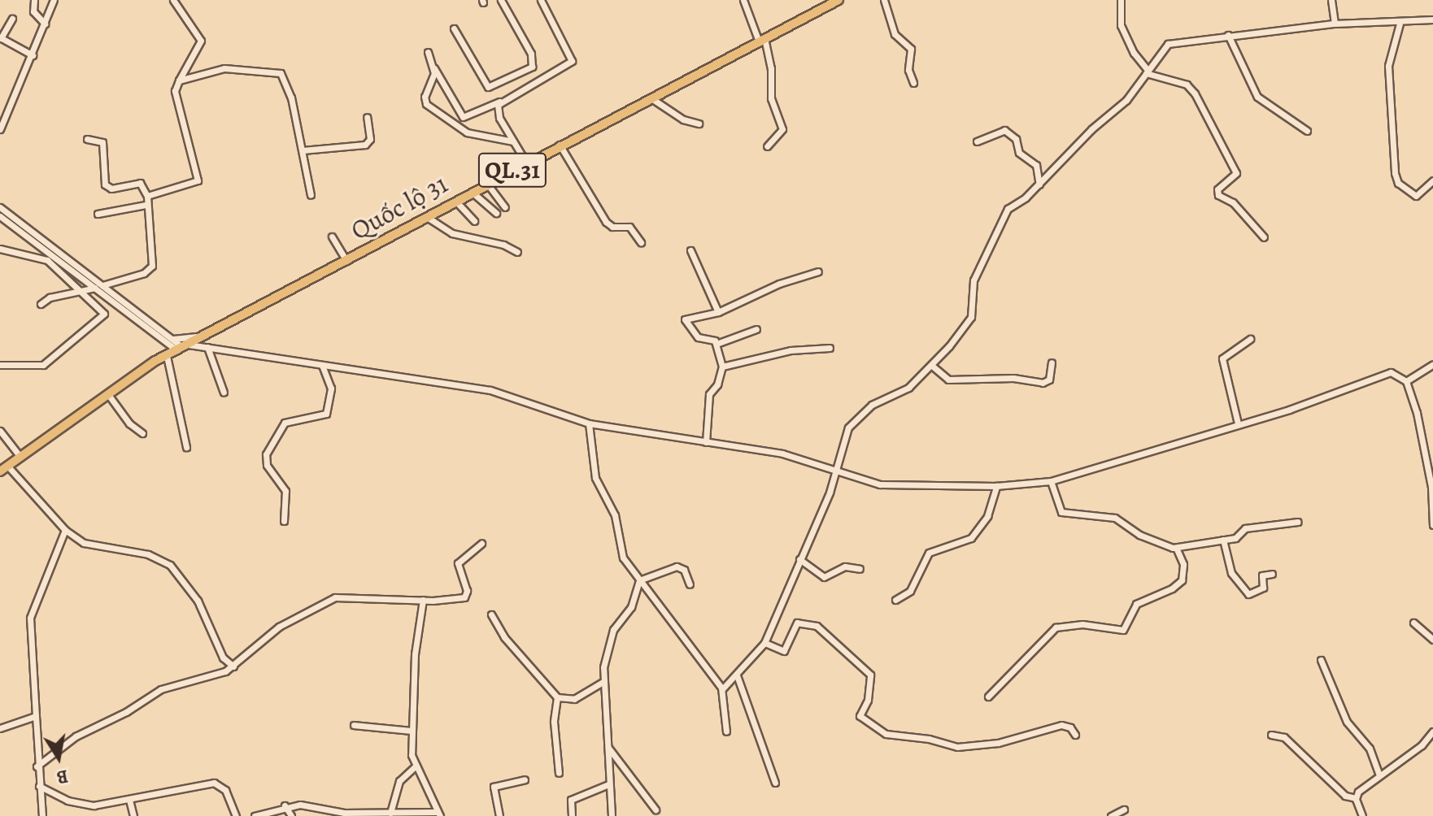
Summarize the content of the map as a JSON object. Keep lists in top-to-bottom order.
{
  "streets": {
    "highway": ["QL.31", "Quốc lộ 31"]
  },
  "crossings": [
    ["QL.31", "Quốc lộ 31"]
  ],
  "north": "bottom"
}
